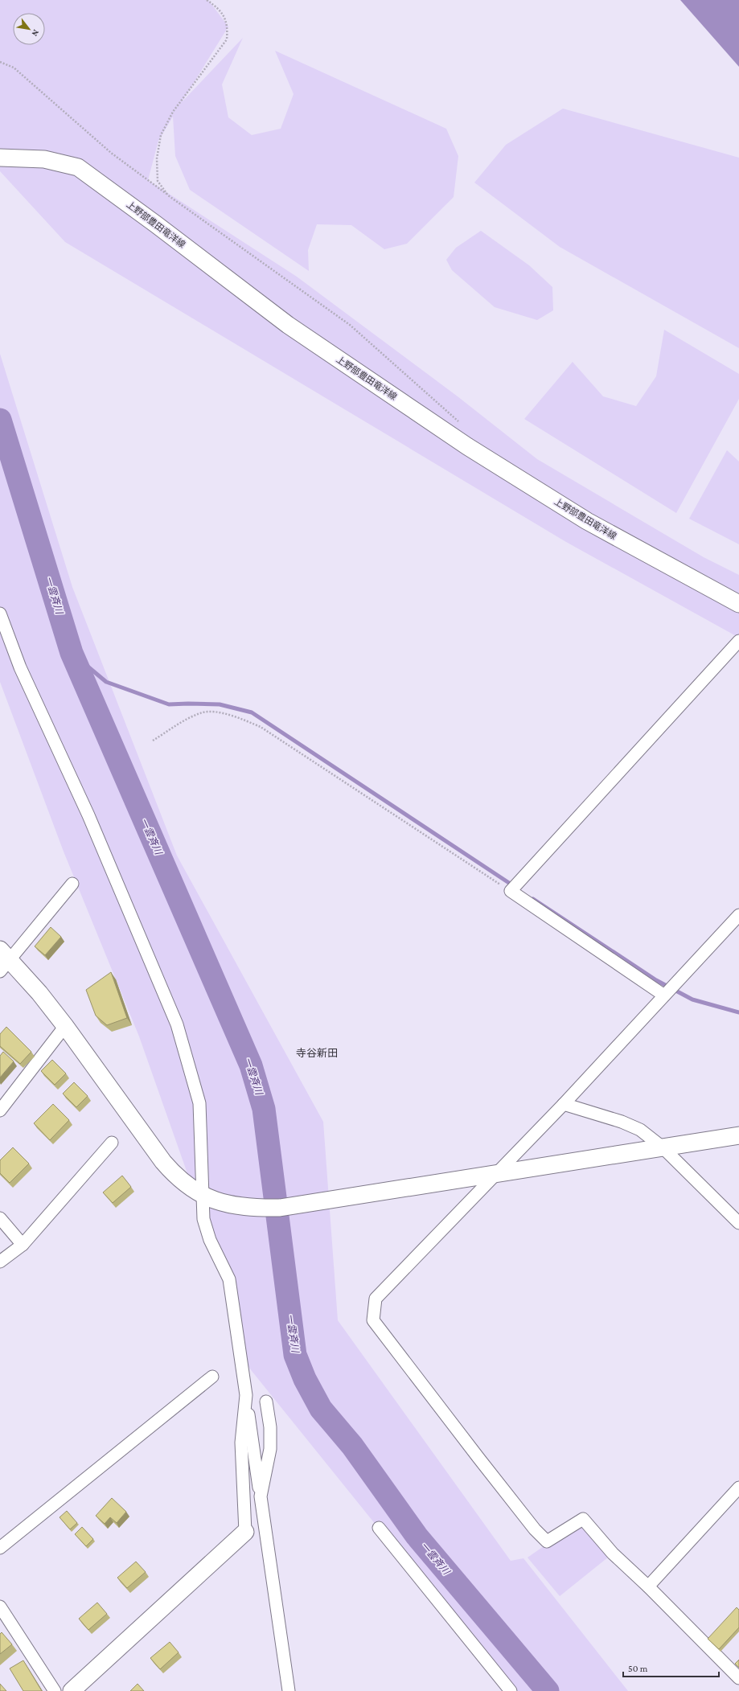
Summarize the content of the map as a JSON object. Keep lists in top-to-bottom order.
{
  "streets": {
    "street": ["上野部豊田竜洋線"]
  },
  "districts": ["寺谷新田"],
  "water": ["一雲斉川"],
  "scale_bar": "50 m",
  "north": "bottom right"
}
